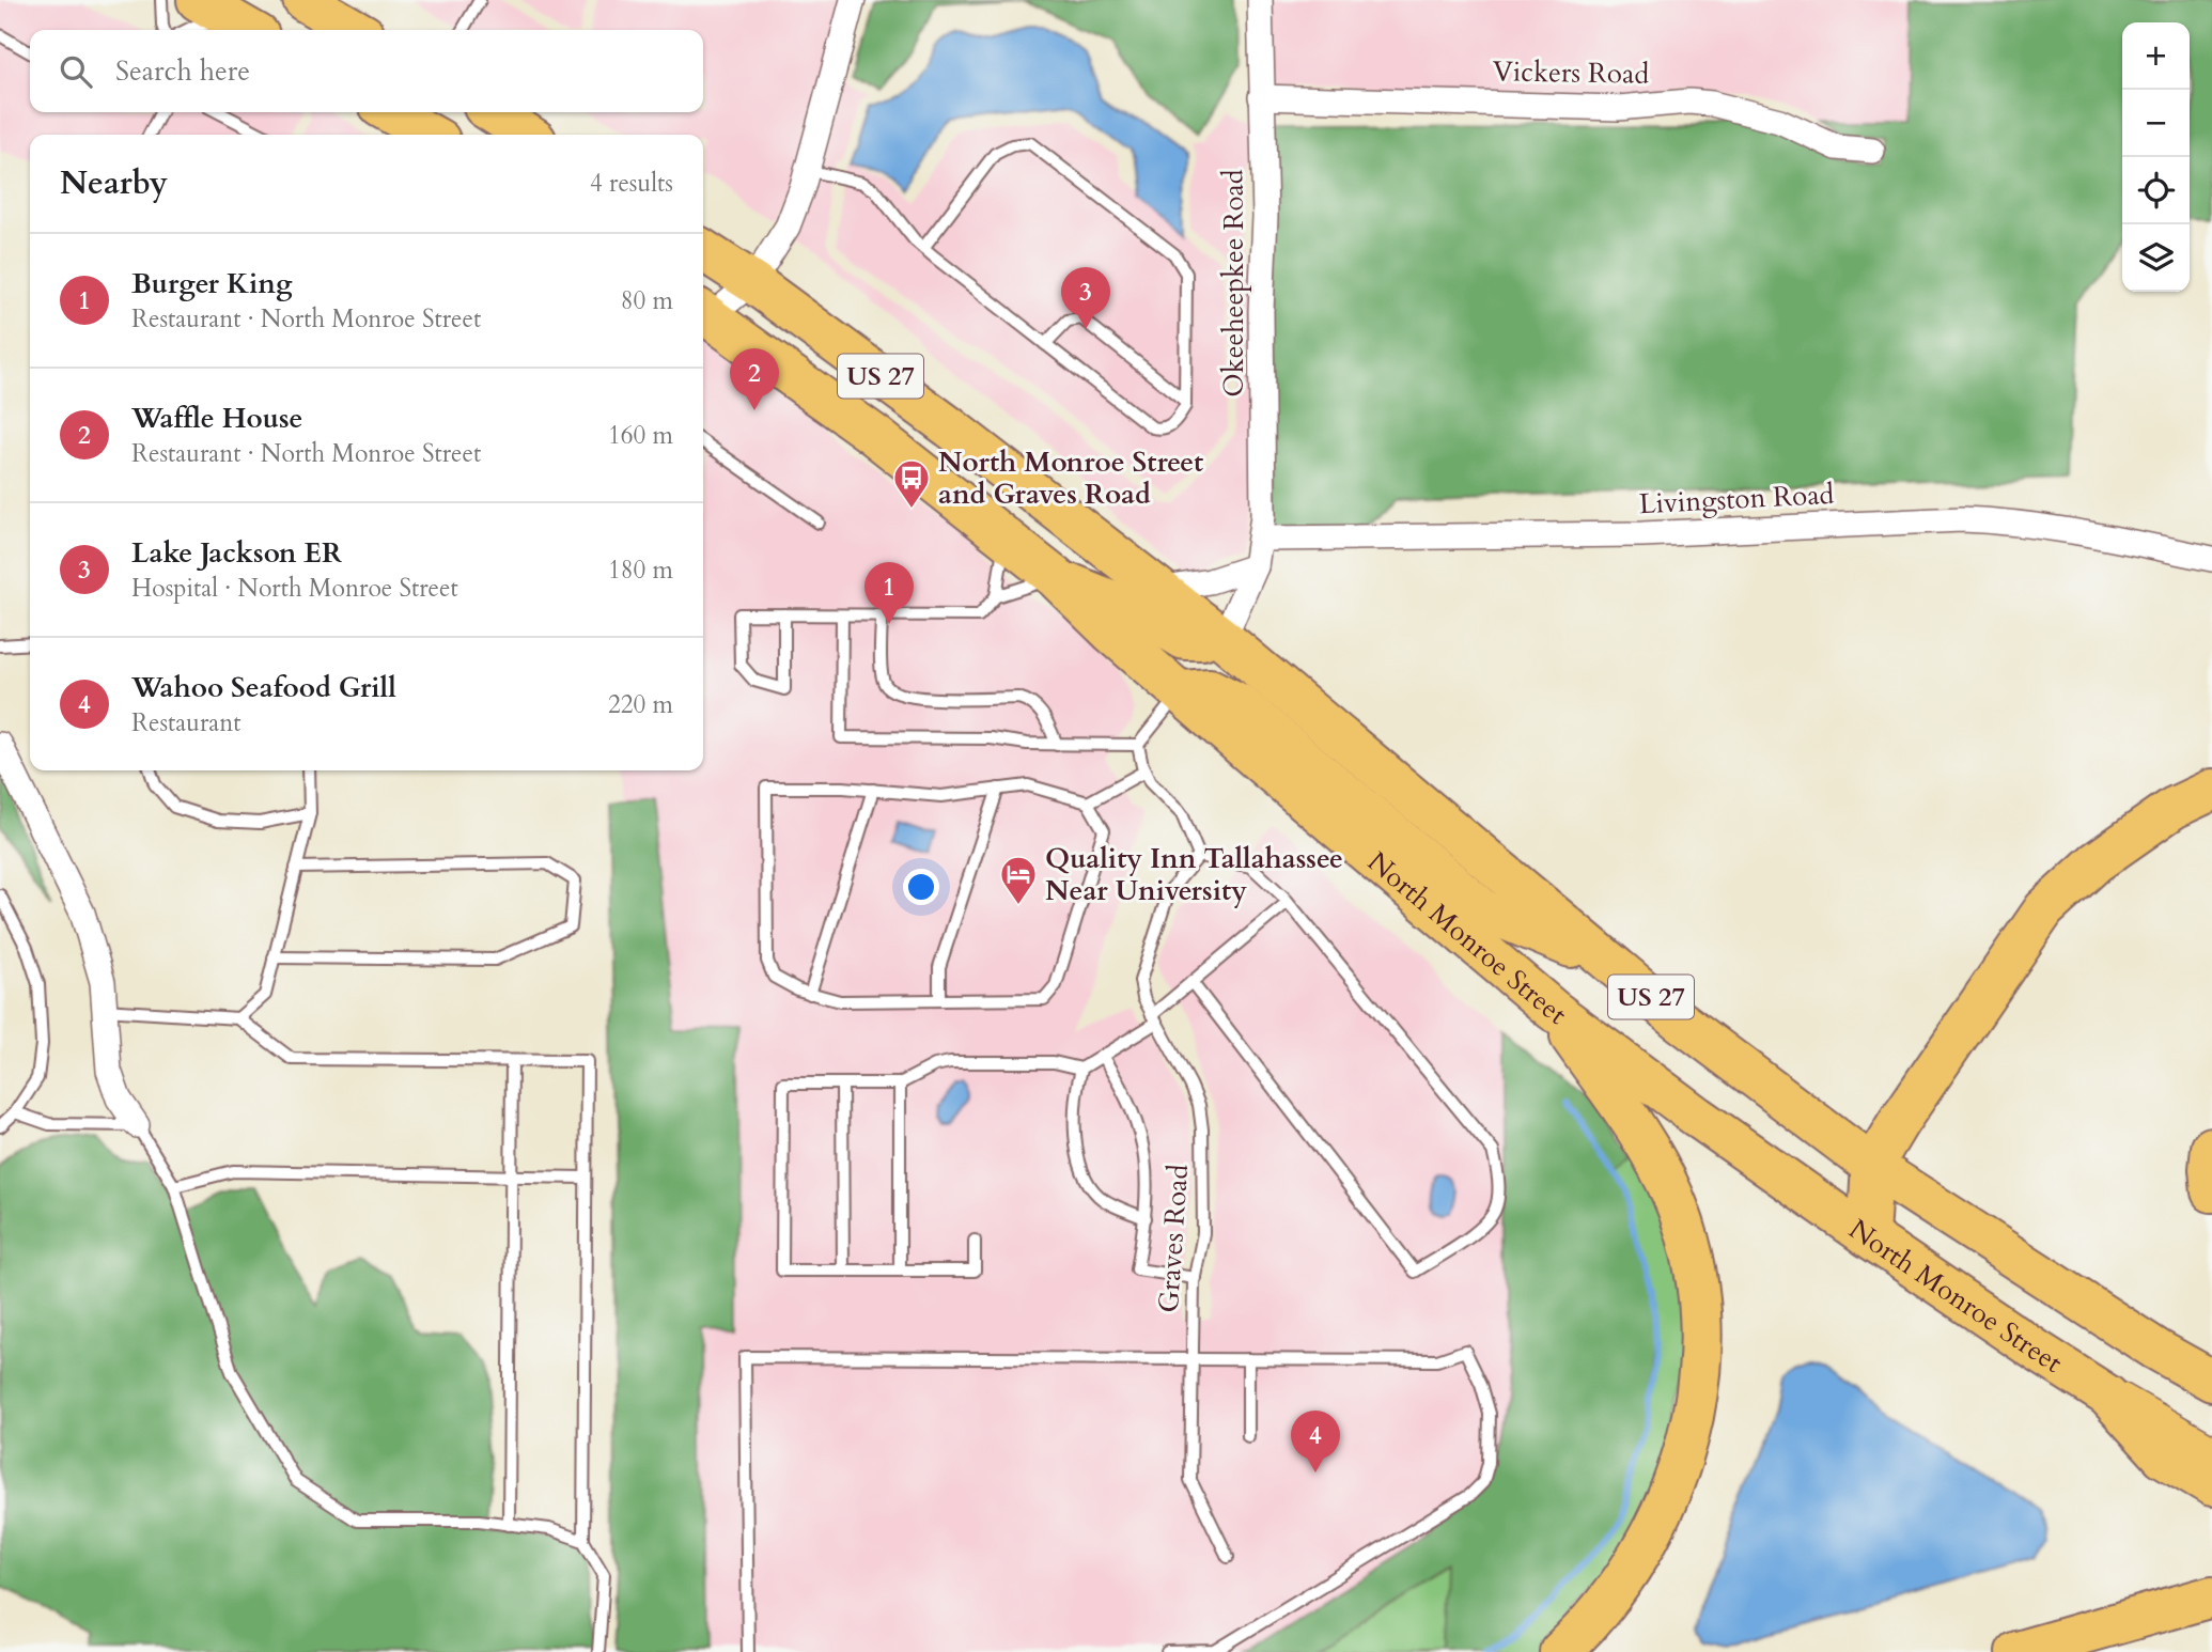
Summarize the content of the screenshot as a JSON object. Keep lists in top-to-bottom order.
{
  "streets": {
    "highway": ["US 27", "North Monroe Street"],
    "street": ["Vickers Road", "Okeeheepkee Road", "Livingston Road"],
    "lane": ["Graves Road"]
  },
  "crossings": [
    ["Vickers Road", "Okeeheepkee Road"],
    ["Okeeheepkee Road", "US 27"],
    ["Okeeheepkee Road", "Livingston Road"]
  ],
  "places": {
    "bus stop": ["North Monroe Street and Graves Road"],
    "hotel": ["Quality Inn Tallahassee Near University"]
  },
  "page": {
    "map_buttons": ["+", "−"],
    "search": "Search here",
    "heading": ["Nearby", "4 results"],
    "list": [
      {
        "mark": "1",
        "name": "Burger King",
        "note": "Restaurant · North Monroe Street",
        "value": "80 m"
      },
      {
        "mark": "2",
        "name": "Waffle House",
        "note": "Restaurant · North Monroe Street",
        "value": "160 m"
      },
      {
        "mark": "3",
        "name": "Lake Jackson ER",
        "note": "Hospital · North Monroe Street",
        "value": "180 m"
      },
      {
        "mark": "4",
        "name": "Wahoo Seafood Grill",
        "note": "Restaurant",
        "value": "220 m"
      }
    ],
    "pins": [
      "3",
      "2",
      "1",
      "4"
    ]
  }
}
